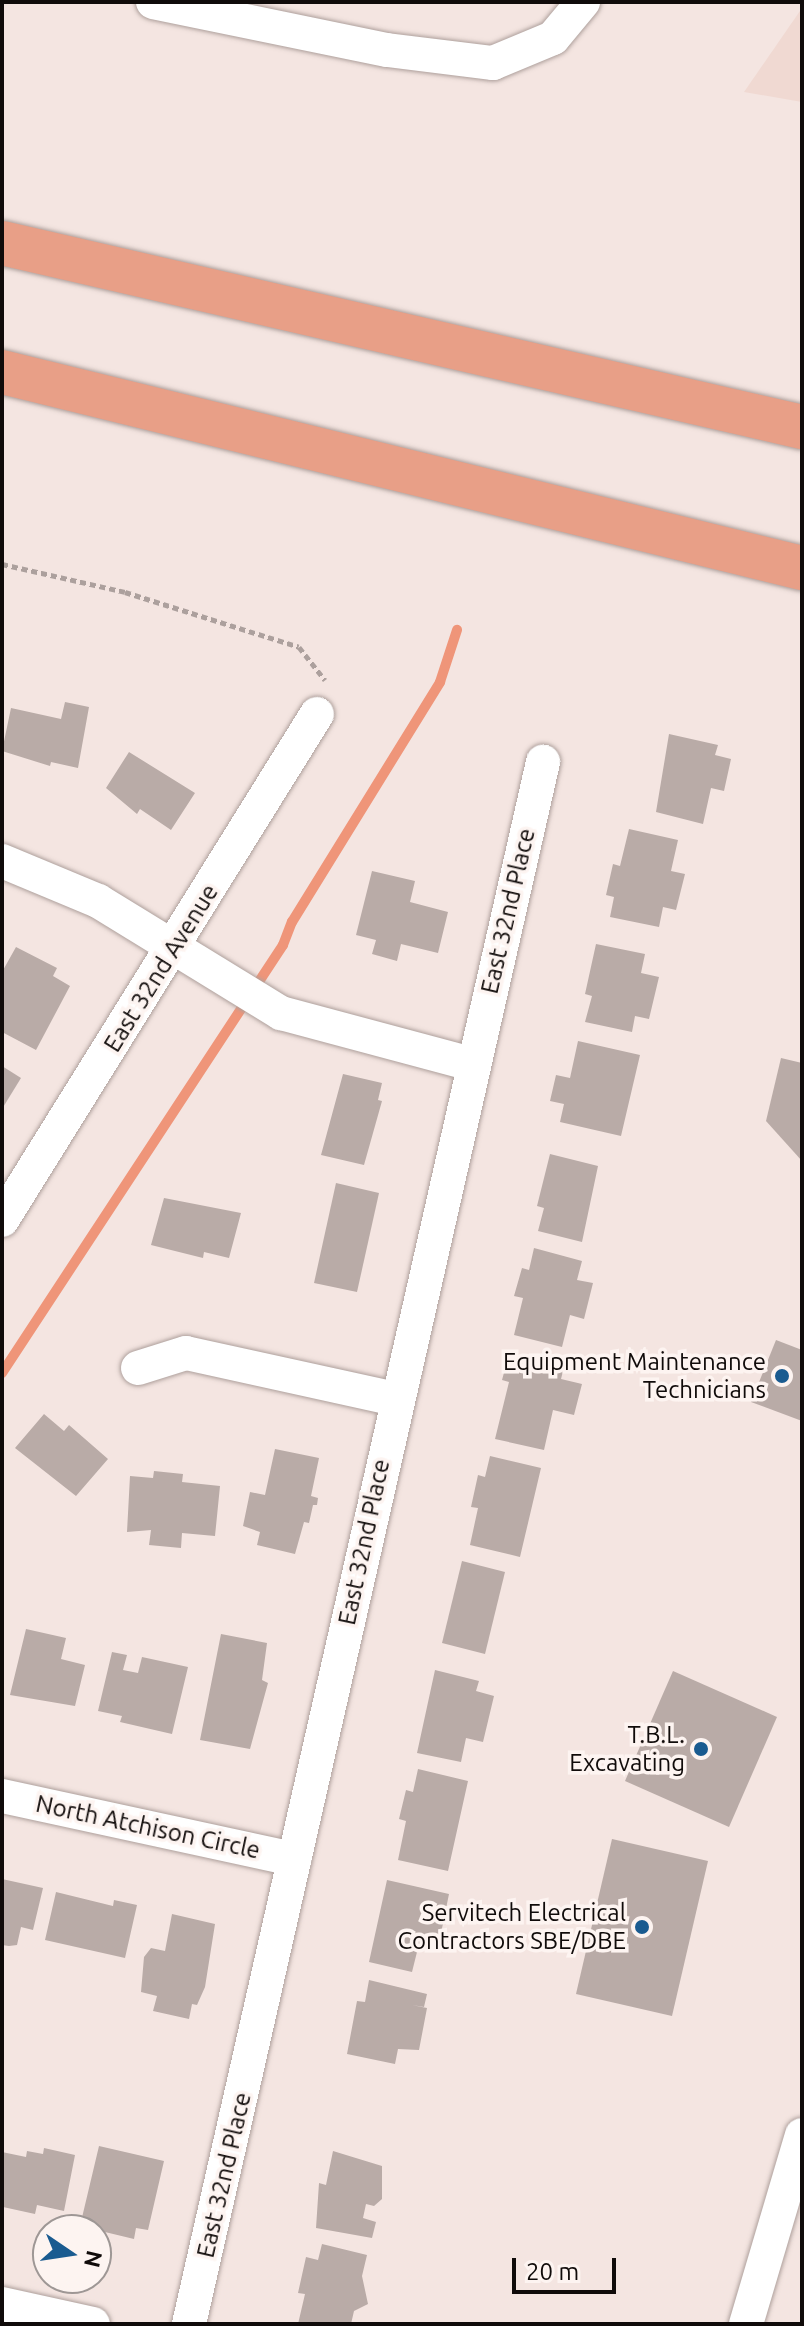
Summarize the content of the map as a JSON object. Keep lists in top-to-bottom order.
{
  "streets": {
    "street": ["East 32nd Place", "East 32nd Avenue", "North Atchison Circle"]
  },
  "crossings": [
    ["East 32nd Place", "North Atchison Circle"]
  ],
  "places": ["Equipment Maintenance Technicians", "T.B.L. Excavating", "Servitech Electrical Contractors SBE/DBE"],
  "scale_bar": "20 m",
  "north": "right"
}
